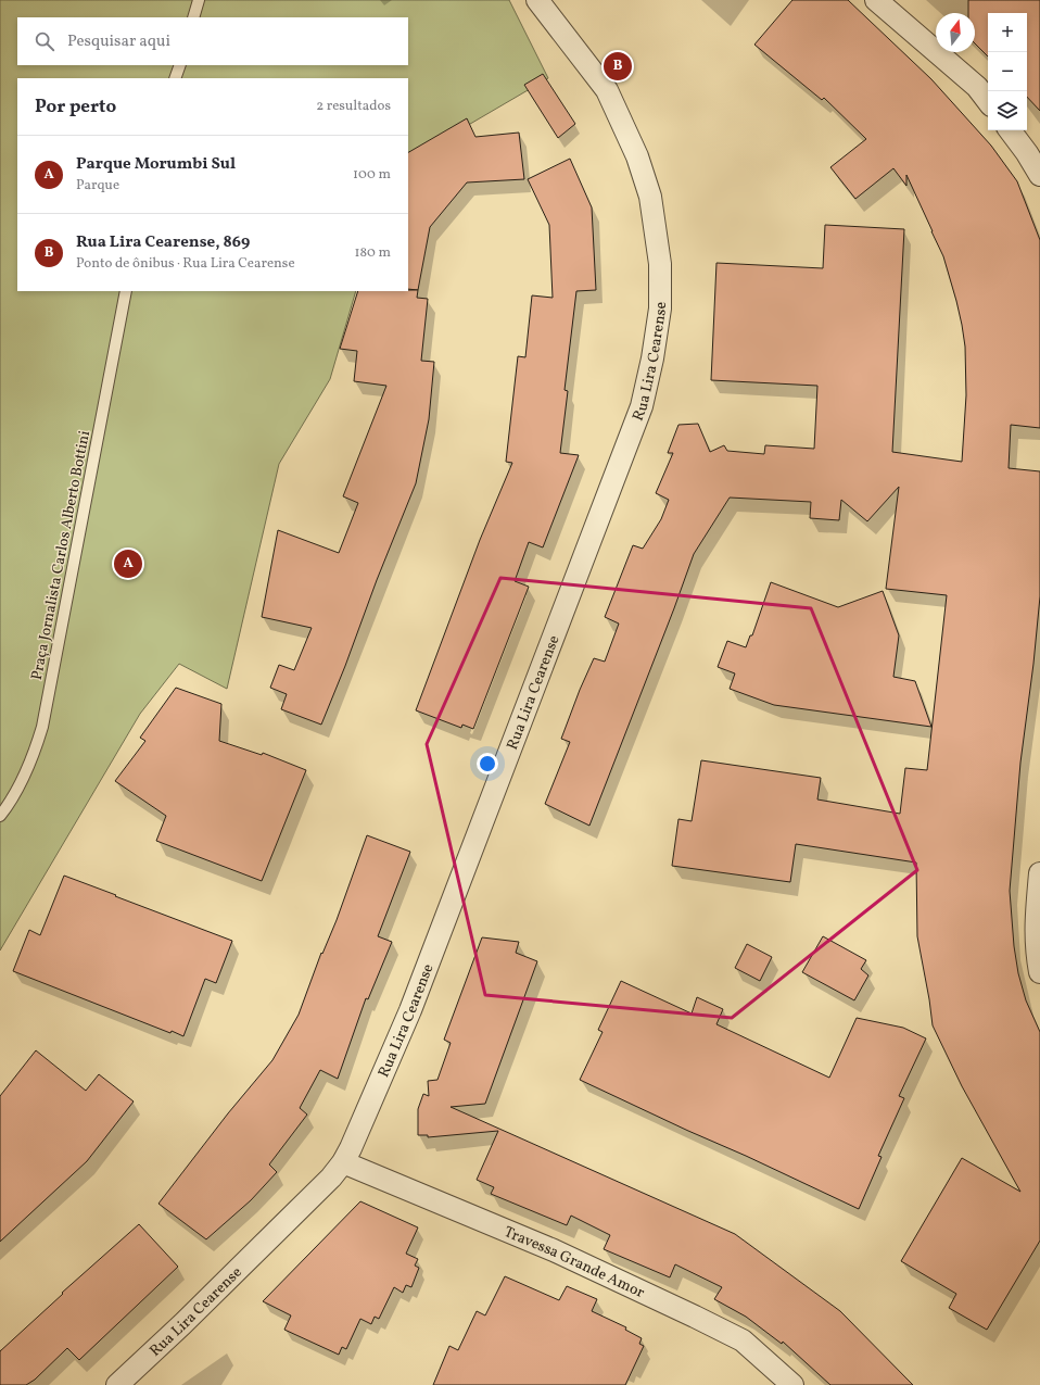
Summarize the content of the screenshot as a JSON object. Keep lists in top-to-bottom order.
{
  "streets": {
    "street": ["Rua Lira Cearense", "Travessa Grande Amor"],
    "lane": ["Praça Jornalista Carlos Alberto Bottini"]
  },
  "crossings": [
    ["Rua Lira Cearense", "Travessa Grande Amor"]
  ],
  "north": "top",
  "page": {
    "map_buttons": ["+", "−"],
    "search": "Pesquisar aqui",
    "pins": ["B", "A"],
    "heading": ["Por perto", "2 resultados"],
    "list": [
      {
        "mark": "A",
        "name": "Parque Morumbi Sul",
        "note": "Parque",
        "value": "100 m"
      },
      {
        "mark": "B",
        "name": "Rua Lira Cearense, 869",
        "note": "Ponto de ônibus · Rua Lira Cearense",
        "value": "180 m"
      }
    ]
  }
}
